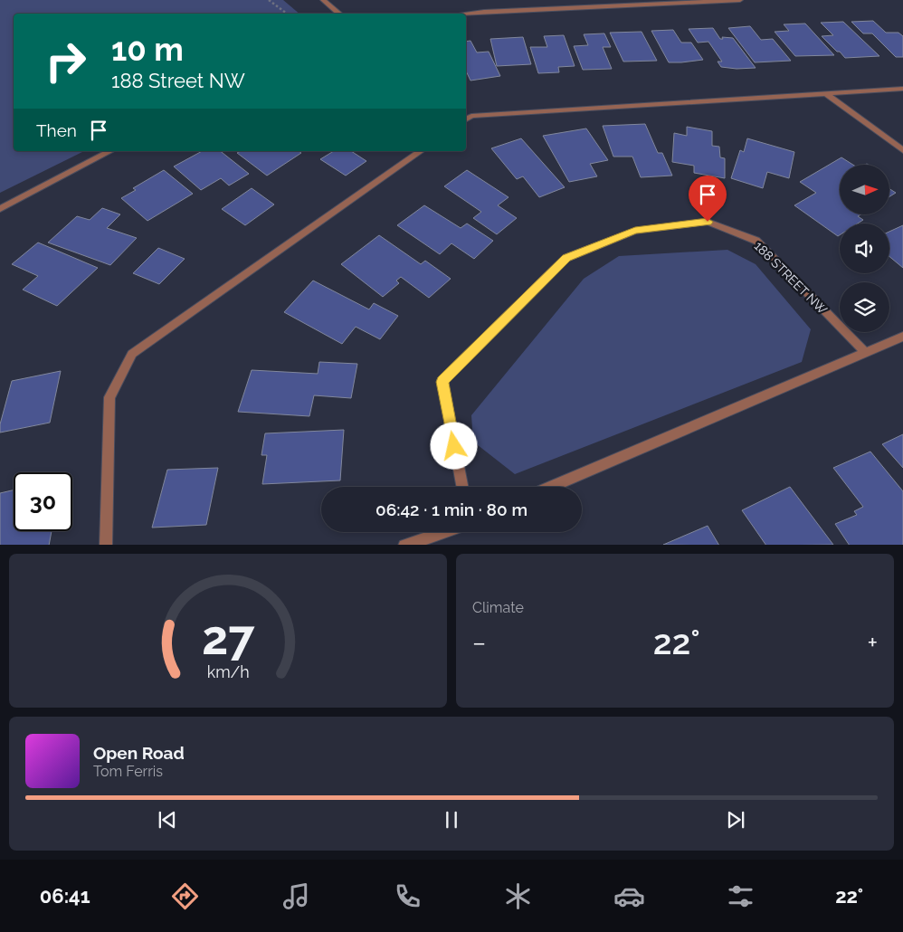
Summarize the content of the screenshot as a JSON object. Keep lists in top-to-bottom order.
{
  "streets": {
    "street": ["188 STREET NW"]
  },
  "north": "right",
  "page": {
    "turn": ["10 m", "188 Street NW"],
    "then": "Then",
    "limit": "30",
    "trip": "06:42 · 1 min · 80 m",
    "tile": "Climate",
    "heat": ["−", "22°", "+"],
    "song": ["Open Road", "Tom Ferris"],
    "tabs": ["06:41", "22°"],
    "gauge": ["27", "km/h"]
  }
}
